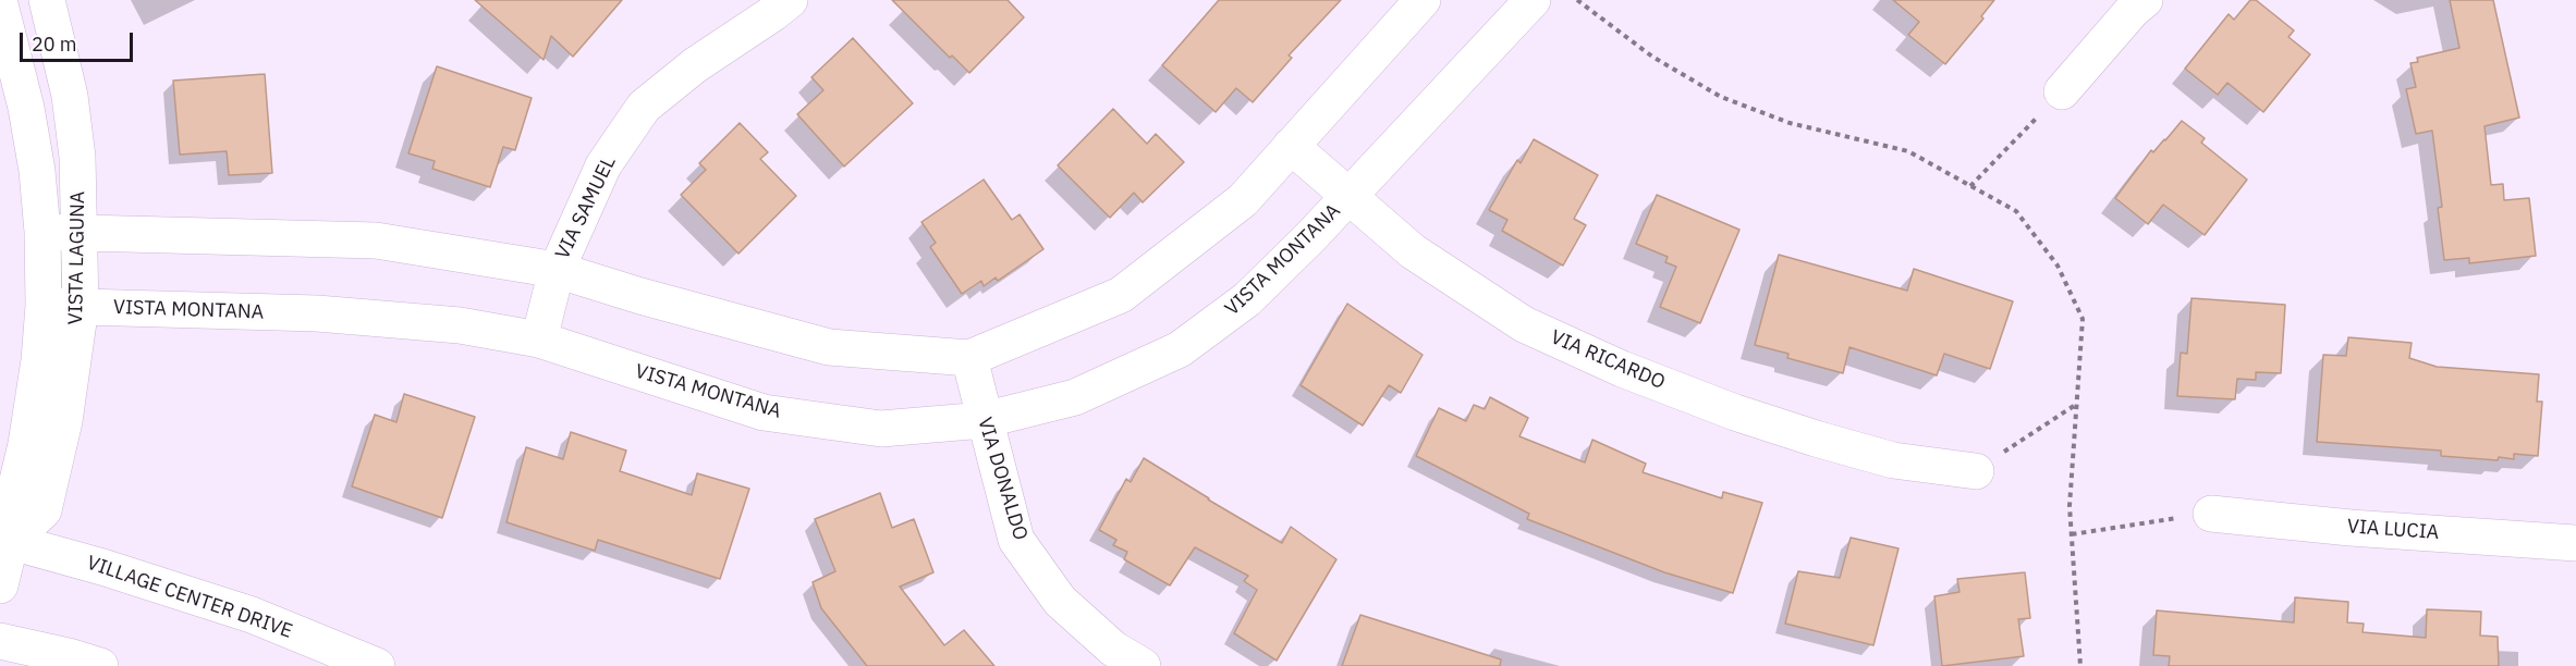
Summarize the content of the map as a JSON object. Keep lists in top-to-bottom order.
{
  "streets": {
    "street": [
      "VIA SAMUEL",
      "VISTA LAGUNA",
      "VISTA MONTANA",
      "VIA RICARDO",
      "VIA DONALDO",
      "VIA LUCIA",
      "VILLAGE CENTER DRIVE"
    ]
  },
  "crossings": [
    ["VIA SAMUEL", "VISTA MONTANA"],
    ["VISTA LAGUNA", "VISTA MONTANA"],
    ["VISTA LAGUNA", "VILLAGE CENTER DRIVE"],
    ["VISTA MONTANA", "VIA RICARDO"],
    ["VISTA MONTANA", "VIA DONALDO"]
  ],
  "scale_bar": "20 m"
}
